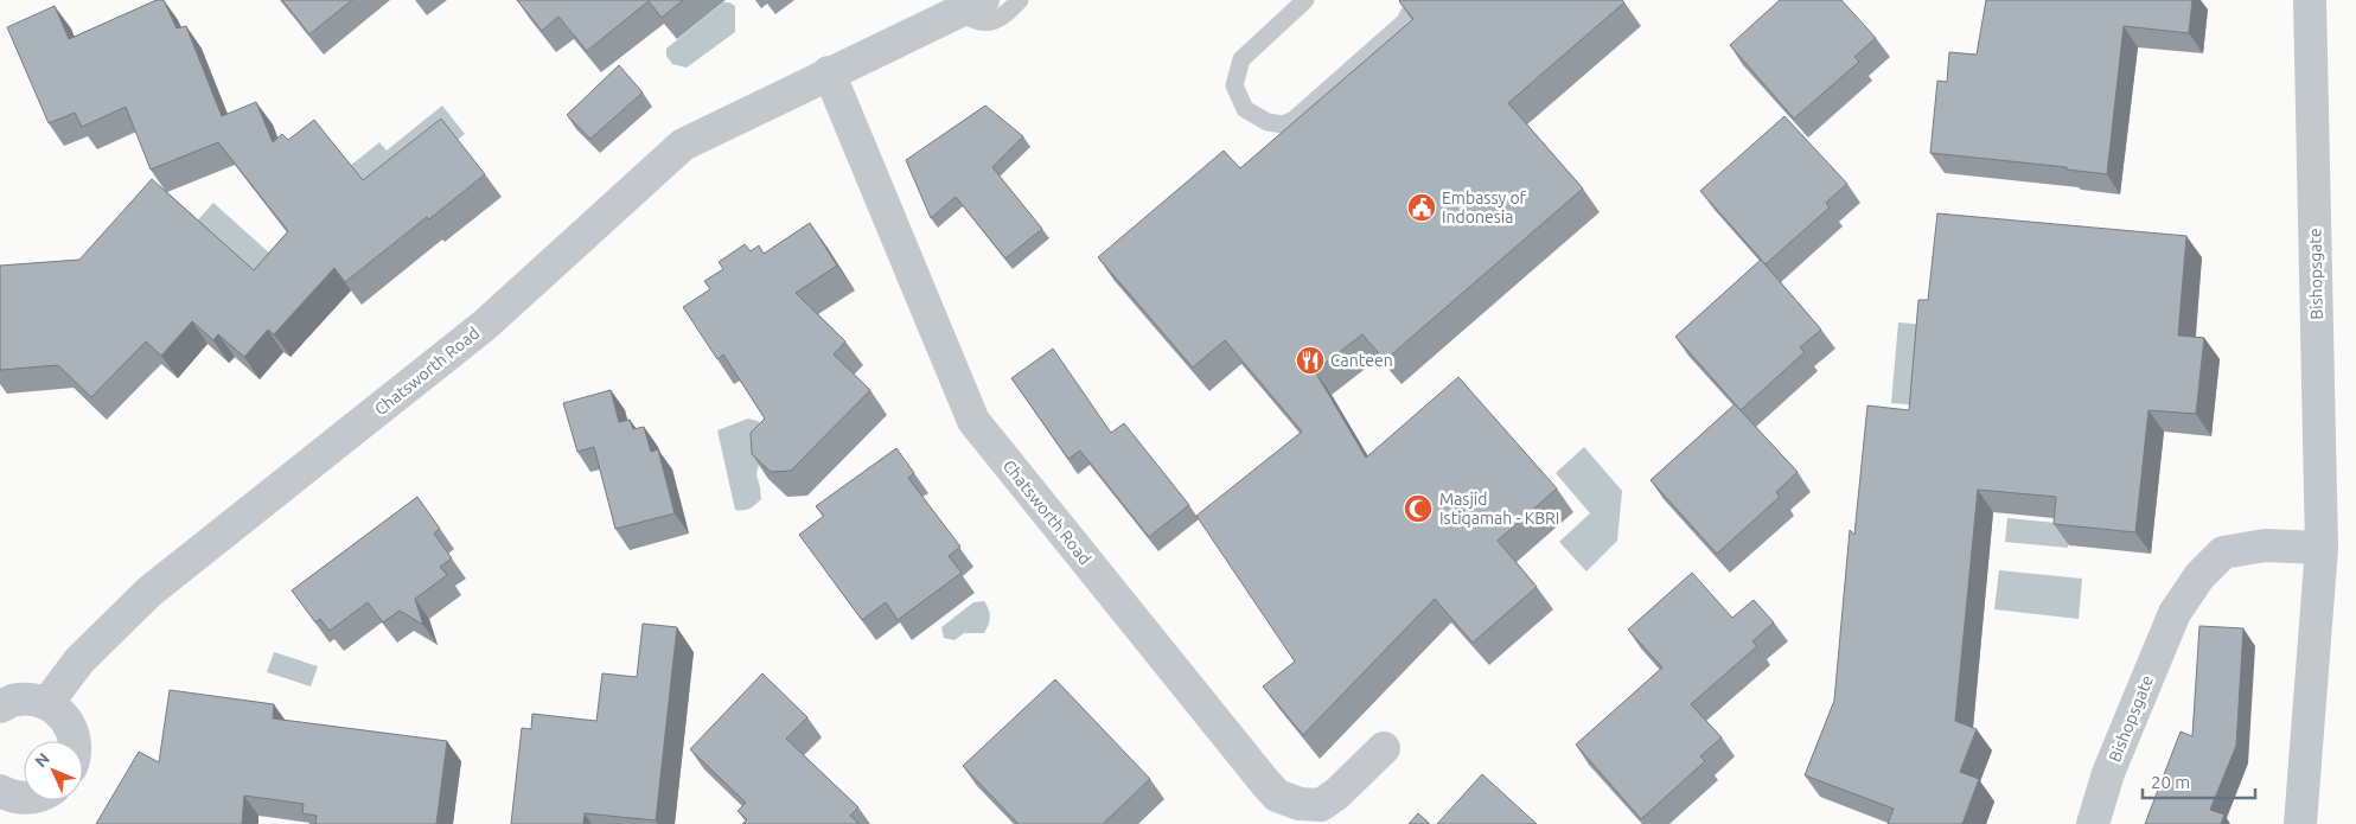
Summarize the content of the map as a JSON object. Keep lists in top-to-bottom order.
{
  "streets": {
    "street": ["Bishopsgate", "Chatsworth Road"]
  },
  "places": {
    "public building": ["Embassy of Indonesia"],
    "restaurant": ["Canteen"],
    "mosque": ["Masjid Istiqamah - KBRI"]
  },
  "scale_bar": "20 m",
  "north": "top left"
}
